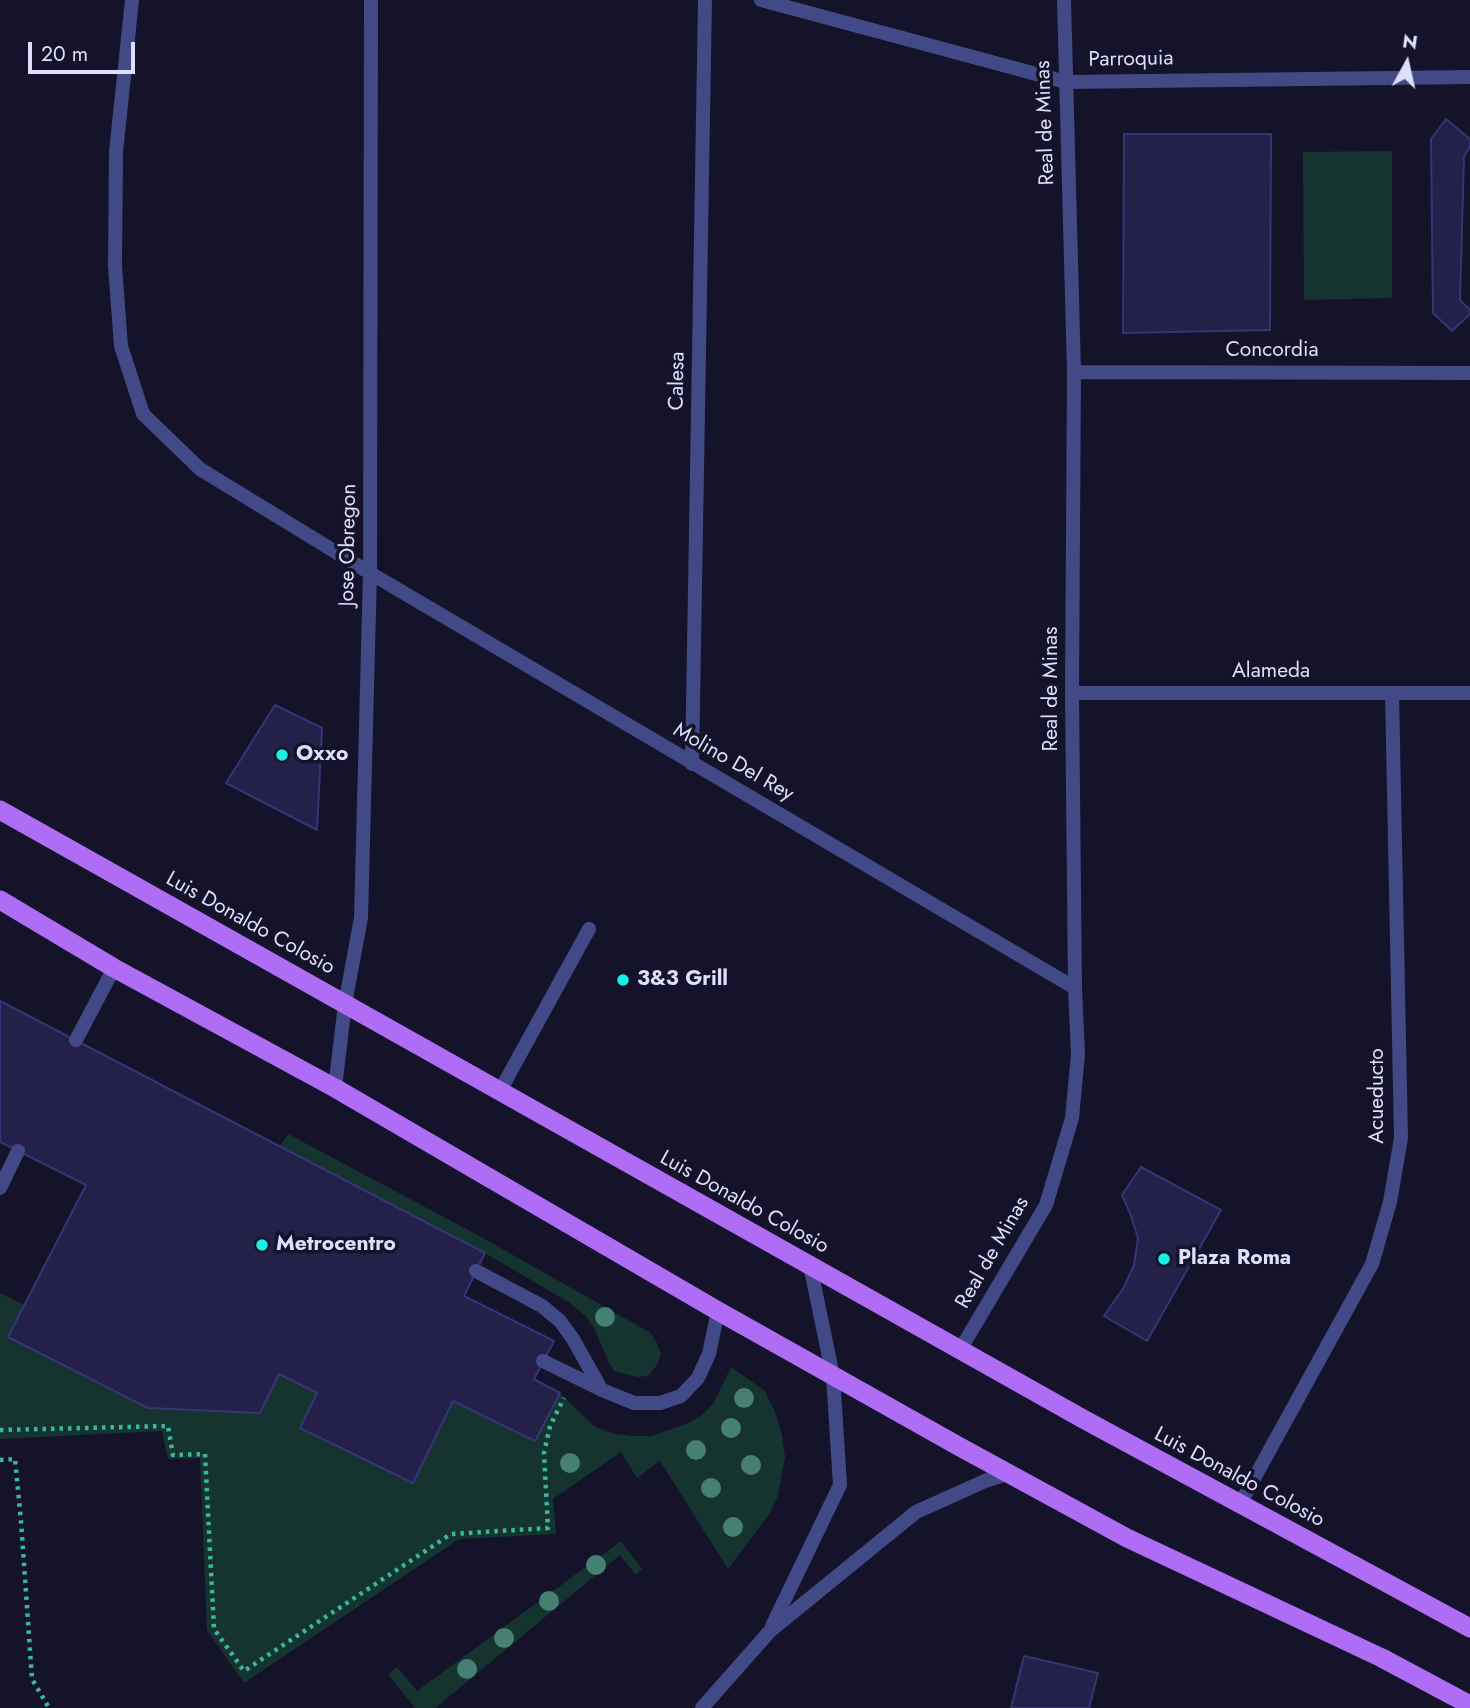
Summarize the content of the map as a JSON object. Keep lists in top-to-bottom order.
{
  "streets": {
    "main road": ["Luis Donaldo Colosio"],
    "street": [
      "Parroquia",
      "Real de Minas",
      "Concordia",
      "Calesa",
      "Jose Obregon",
      "Alameda",
      "Molino Del Rey",
      "Acueducto"
    ]
  },
  "crossings": [
    ["Parroquia", "Real de Minas"],
    ["Real de Minas", "Concordia"],
    ["Real de Minas", "Alameda"],
    ["Real de Minas", "Molino Del Rey"],
    ["Real de Minas", "Luis Donaldo Colosio"],
    ["Calesa", "Molino Del Rey"],
    ["Jose Obregon", "Molino Del Rey"],
    ["Jose Obregon", "Luis Donaldo Colosio"],
    ["Alameda", "Acueducto"],
    ["Luis Donaldo Colosio", "Acueducto"]
  ],
  "places": [
    "Oxxo",
    "3&3 Grill",
    "Metrocentro",
    "Plaza Roma"
  ],
  "scale_bar": "20 m",
  "north": "top"
}
